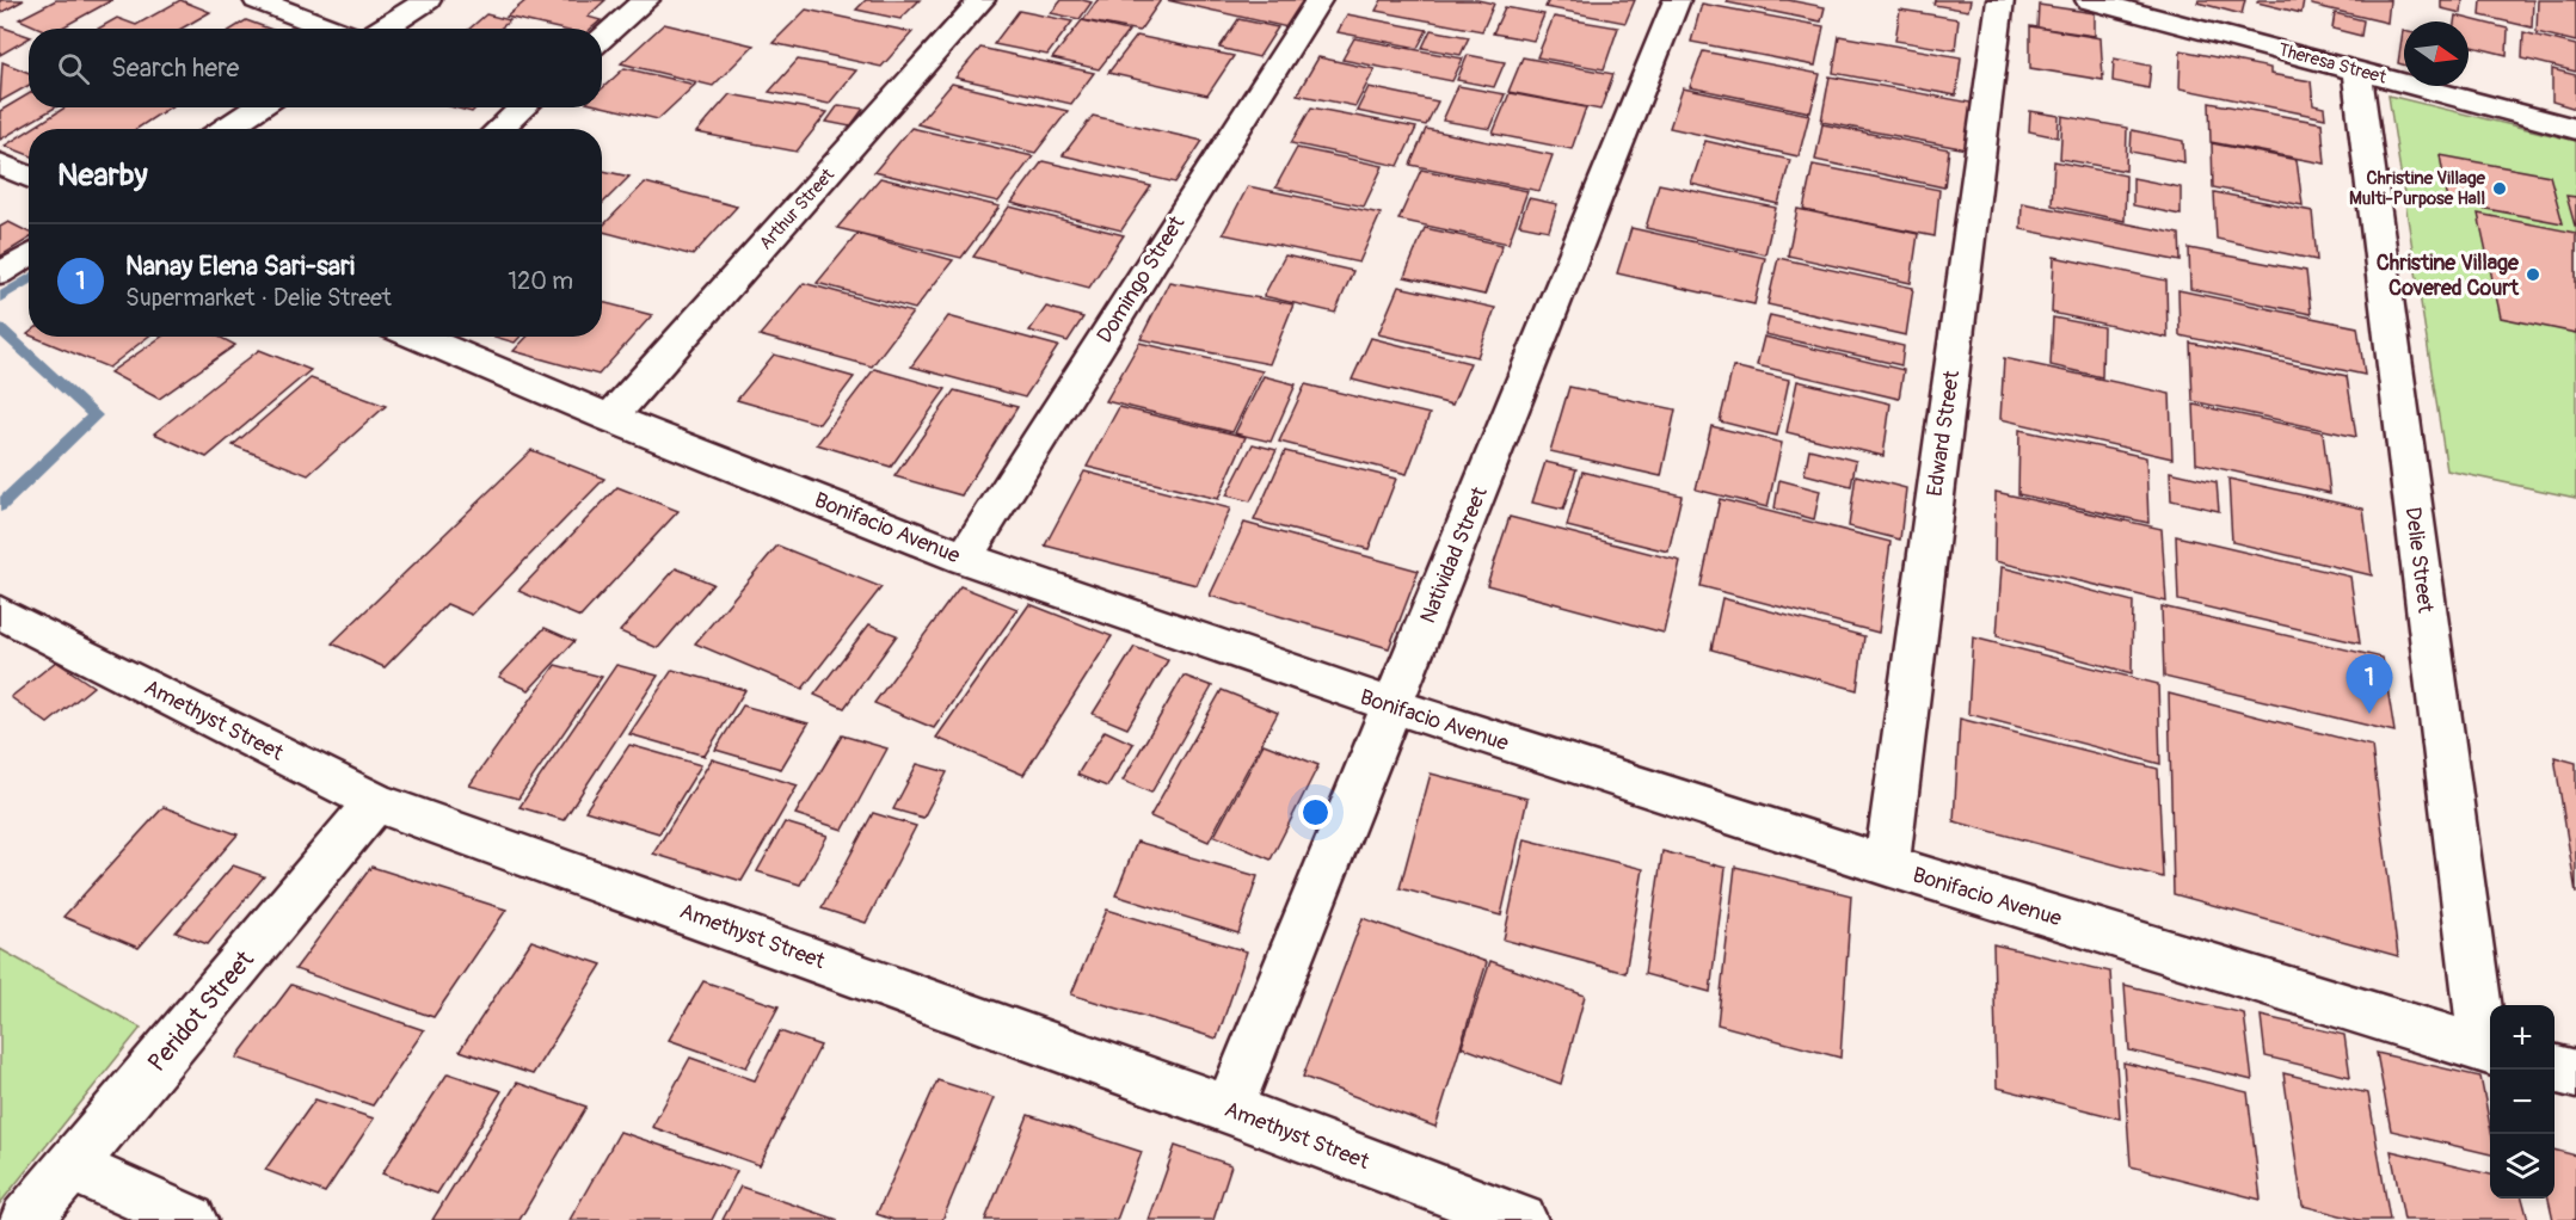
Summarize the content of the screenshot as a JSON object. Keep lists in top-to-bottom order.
{
  "streets": {
    "street": [
      "Theresa Street",
      "Arthur Street",
      "Domingo Street",
      "Edward Street",
      "Bonifacio Avenue",
      "Natividad Street",
      "Delie Street",
      "Amethyst Street",
      "Peridot Street"
    ]
  },
  "crossings": [
    ["Theresa Street", "Delie Street"],
    ["Arthur Street", "Bonifacio Avenue"],
    ["Domingo Street", "Bonifacio Avenue"],
    ["Edward Street", "Bonifacio Avenue"],
    ["Bonifacio Avenue", "Natividad Street"],
    ["Bonifacio Avenue", "Delie Street"],
    ["Natividad Street", "Amethyst Street"],
    ["Amethyst Street", "Peridot Street"]
  ],
  "places": ["Christine Village Multi-Purpose Hall", "Christine Village Covered Court"],
  "north": "right",
  "page": {
    "search": "Search here",
    "heading": "Nearby",
    "list": [
      {
        "mark": "1",
        "name": "Nanay Elena Sari-sari",
        "note": "Supermarket · Delie Street",
        "value": "120 m"
      }
    ],
    "pins": "1",
    "map_buttons": ["+", "−"]
  }
}
